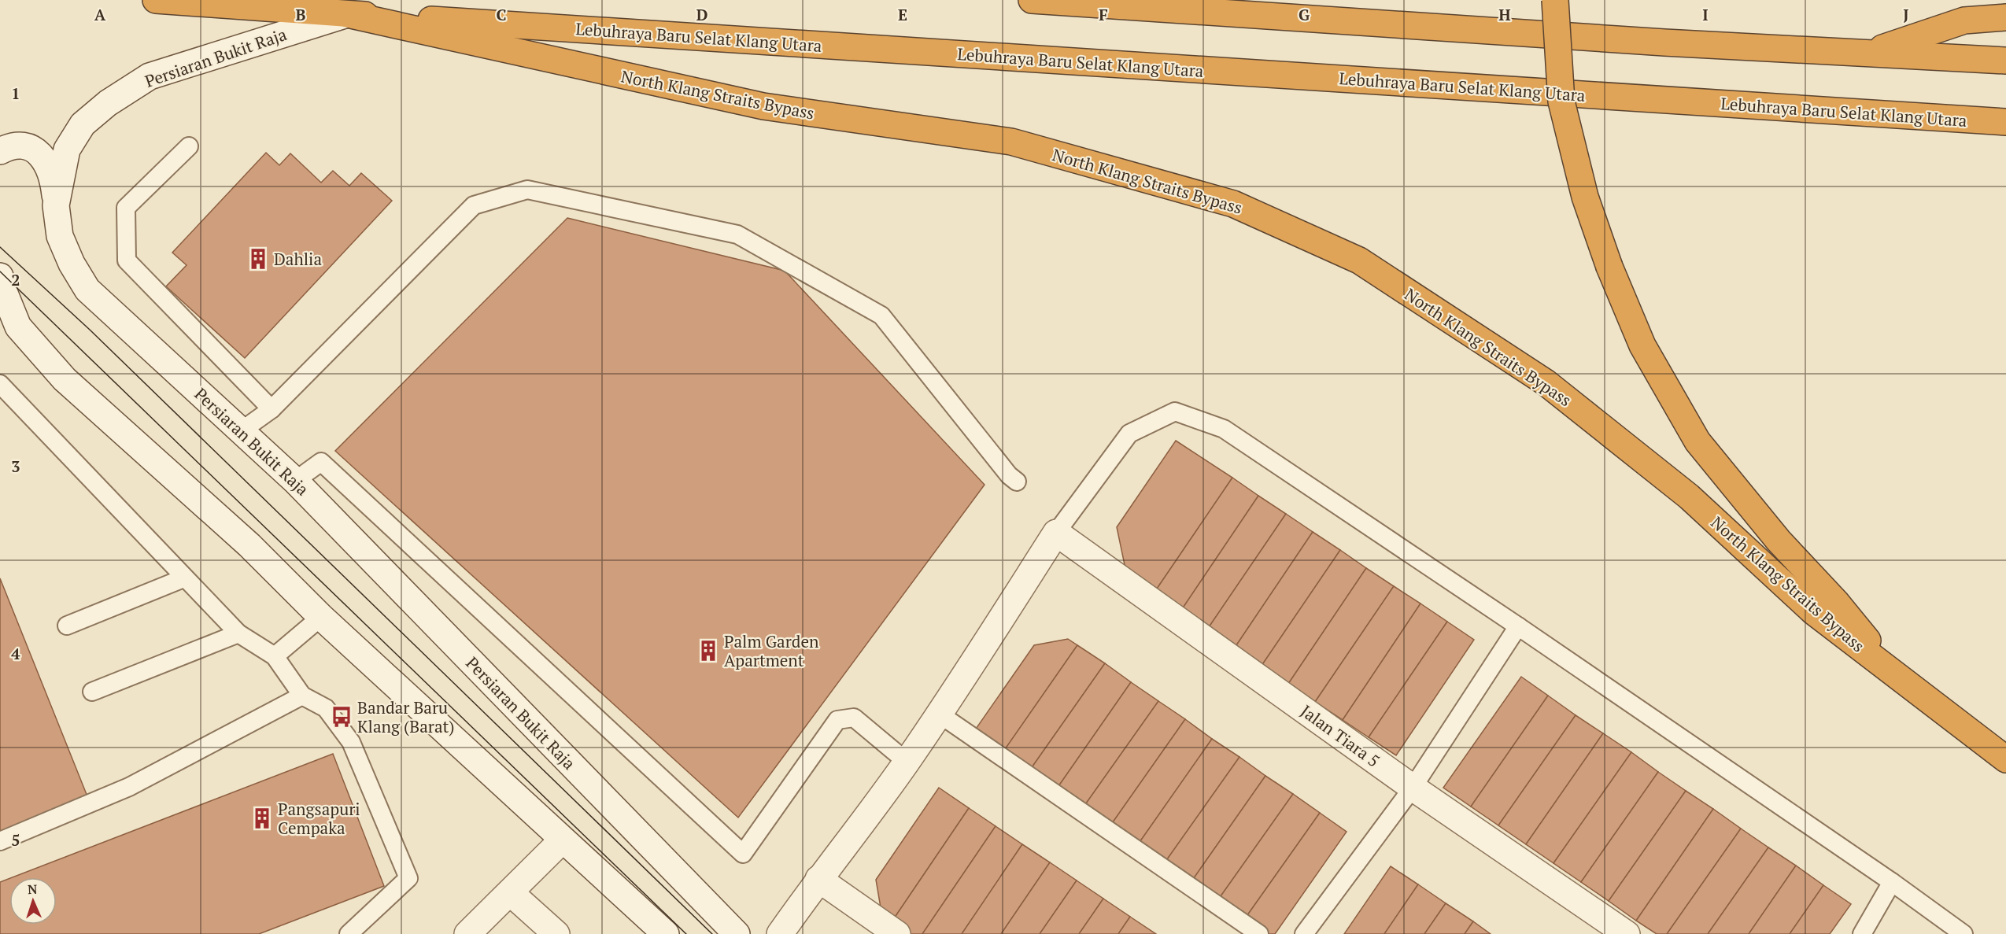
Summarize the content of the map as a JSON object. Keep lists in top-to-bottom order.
{
  "streets": {
    "highway": ["Lebuhraya Baru Selat Klang Utara", "North Klang Straits Bypass"],
    "main road": ["Persiaran Bukit Raja", "Jalan Tiara 5"]
  },
  "crossings": [
    ["Lebuhraya Baru Selat Klang Utara", "Persiaran Bukit Raja"],
    ["Lebuhraya Baru Selat Klang Utara", "North Klang Straits Bypass"],
    ["Persiaran Bukit Raja", "North Klang Straits Bypass"]
  ],
  "places": {
    "building": ["Dahlia", "Palm Garden Apartment", "Pangsapuri Cempaka"],
    "bus stop": ["Bandar Baru Klang (Barat)"]
  },
  "north": "top",
  "grid": {
    "columns": [
      "A",
      "B",
      "C",
      "D",
      "E",
      "F",
      "G",
      "H",
      "I",
      "J"
    ],
    "rows": [
      "1",
      "2",
      "3",
      "4",
      "5"
    ]
  }
}
